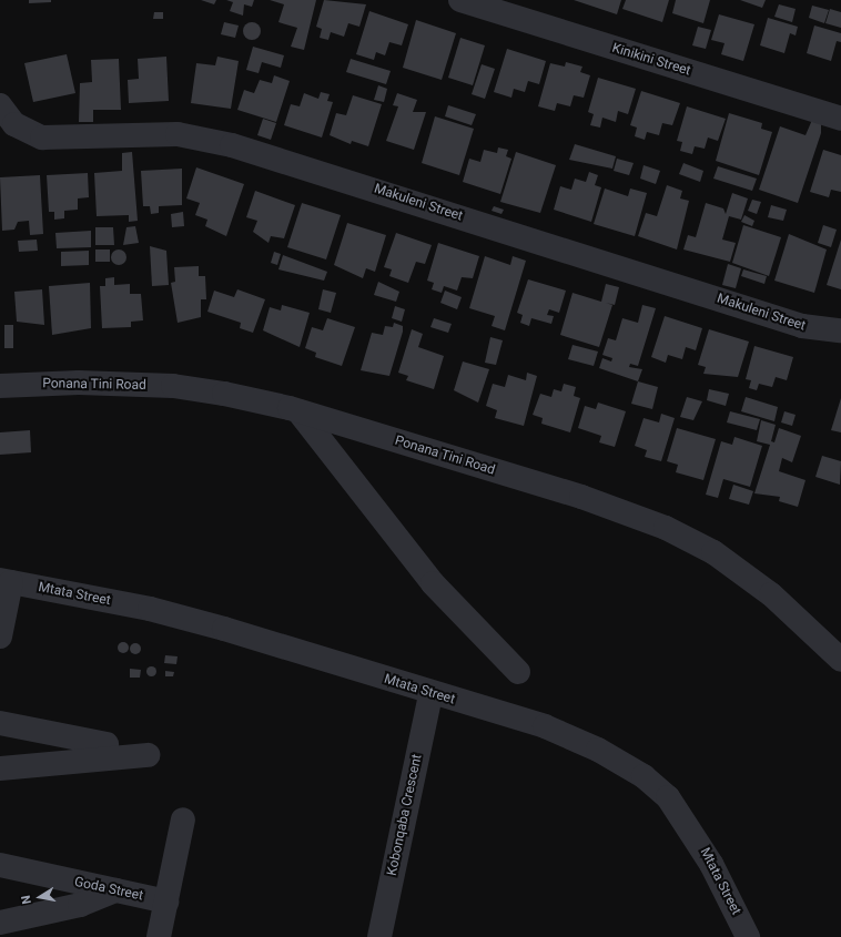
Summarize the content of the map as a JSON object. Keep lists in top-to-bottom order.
{
  "streets": {
    "street": [
      "Kinikini Street",
      "Makuleni Street",
      "Ponana Tini Road",
      "Mtata Street",
      "Kobonqaba Crescent",
      "Goda Street"
    ]
  },
  "crossings": [
    ["Mtata Street", "Kobonqaba Crescent"]
  ],
  "north": "left"
}
